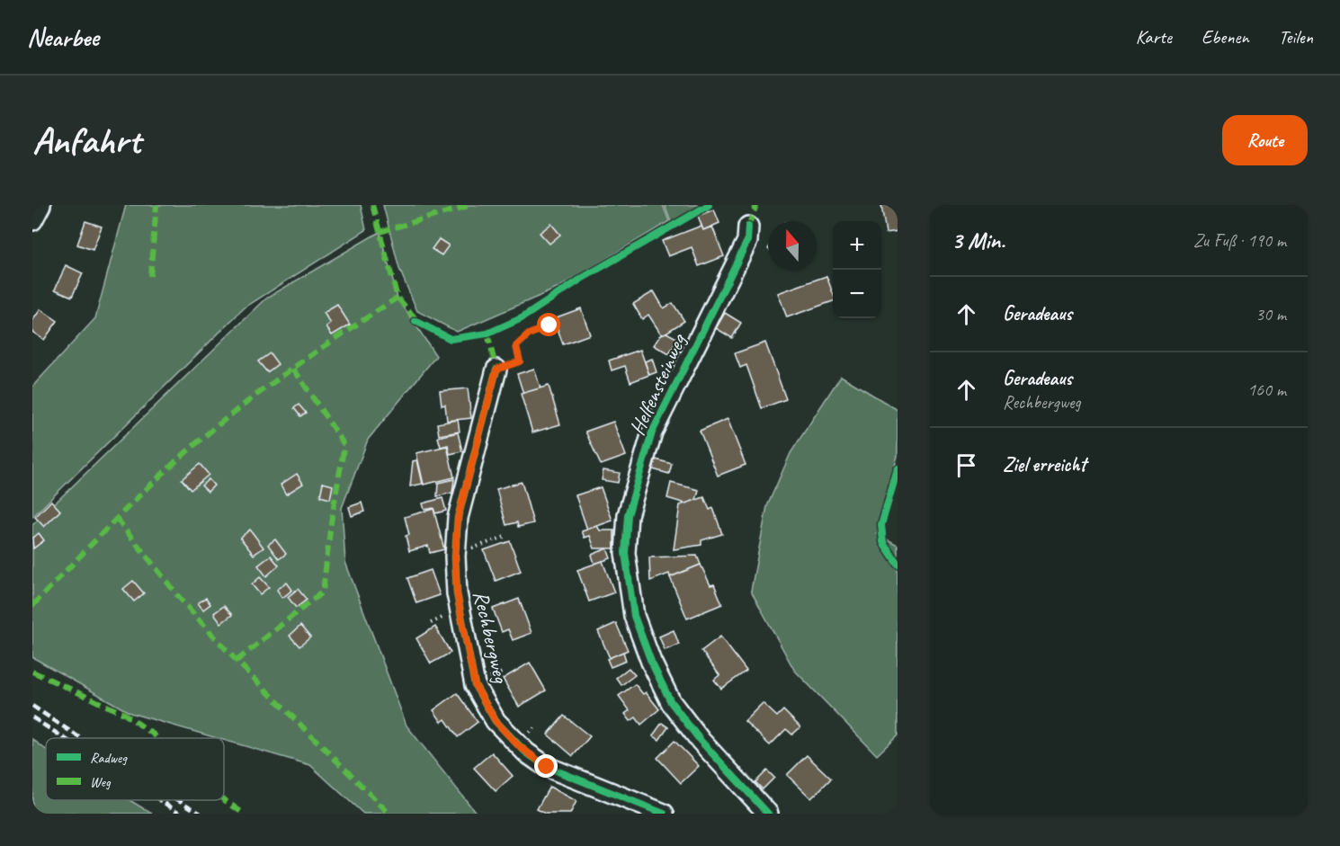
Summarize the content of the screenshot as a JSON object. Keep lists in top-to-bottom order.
{
  "streets": {
    "street": ["Helfensteinweg", "Rechbergweg"]
  },
  "legend": ["Radweg", "Weg"],
  "north": "top",
  "page": {
    "header": "Nearbee",
    "nav": ["Karte", "Ebenen", "Teilen"],
    "buttons": "Route",
    "title": "Anfahrt",
    "heading": ["3 Min.", "Zu Fuß · 190 m"],
    "map_buttons": ["+", "−"],
    "list": [
      ["Geradeaus", "30 m"],
      ["Geradeaus", "Rechbergweg", "160 m"],
      "Ziel erreicht"
    ]
  }
}
